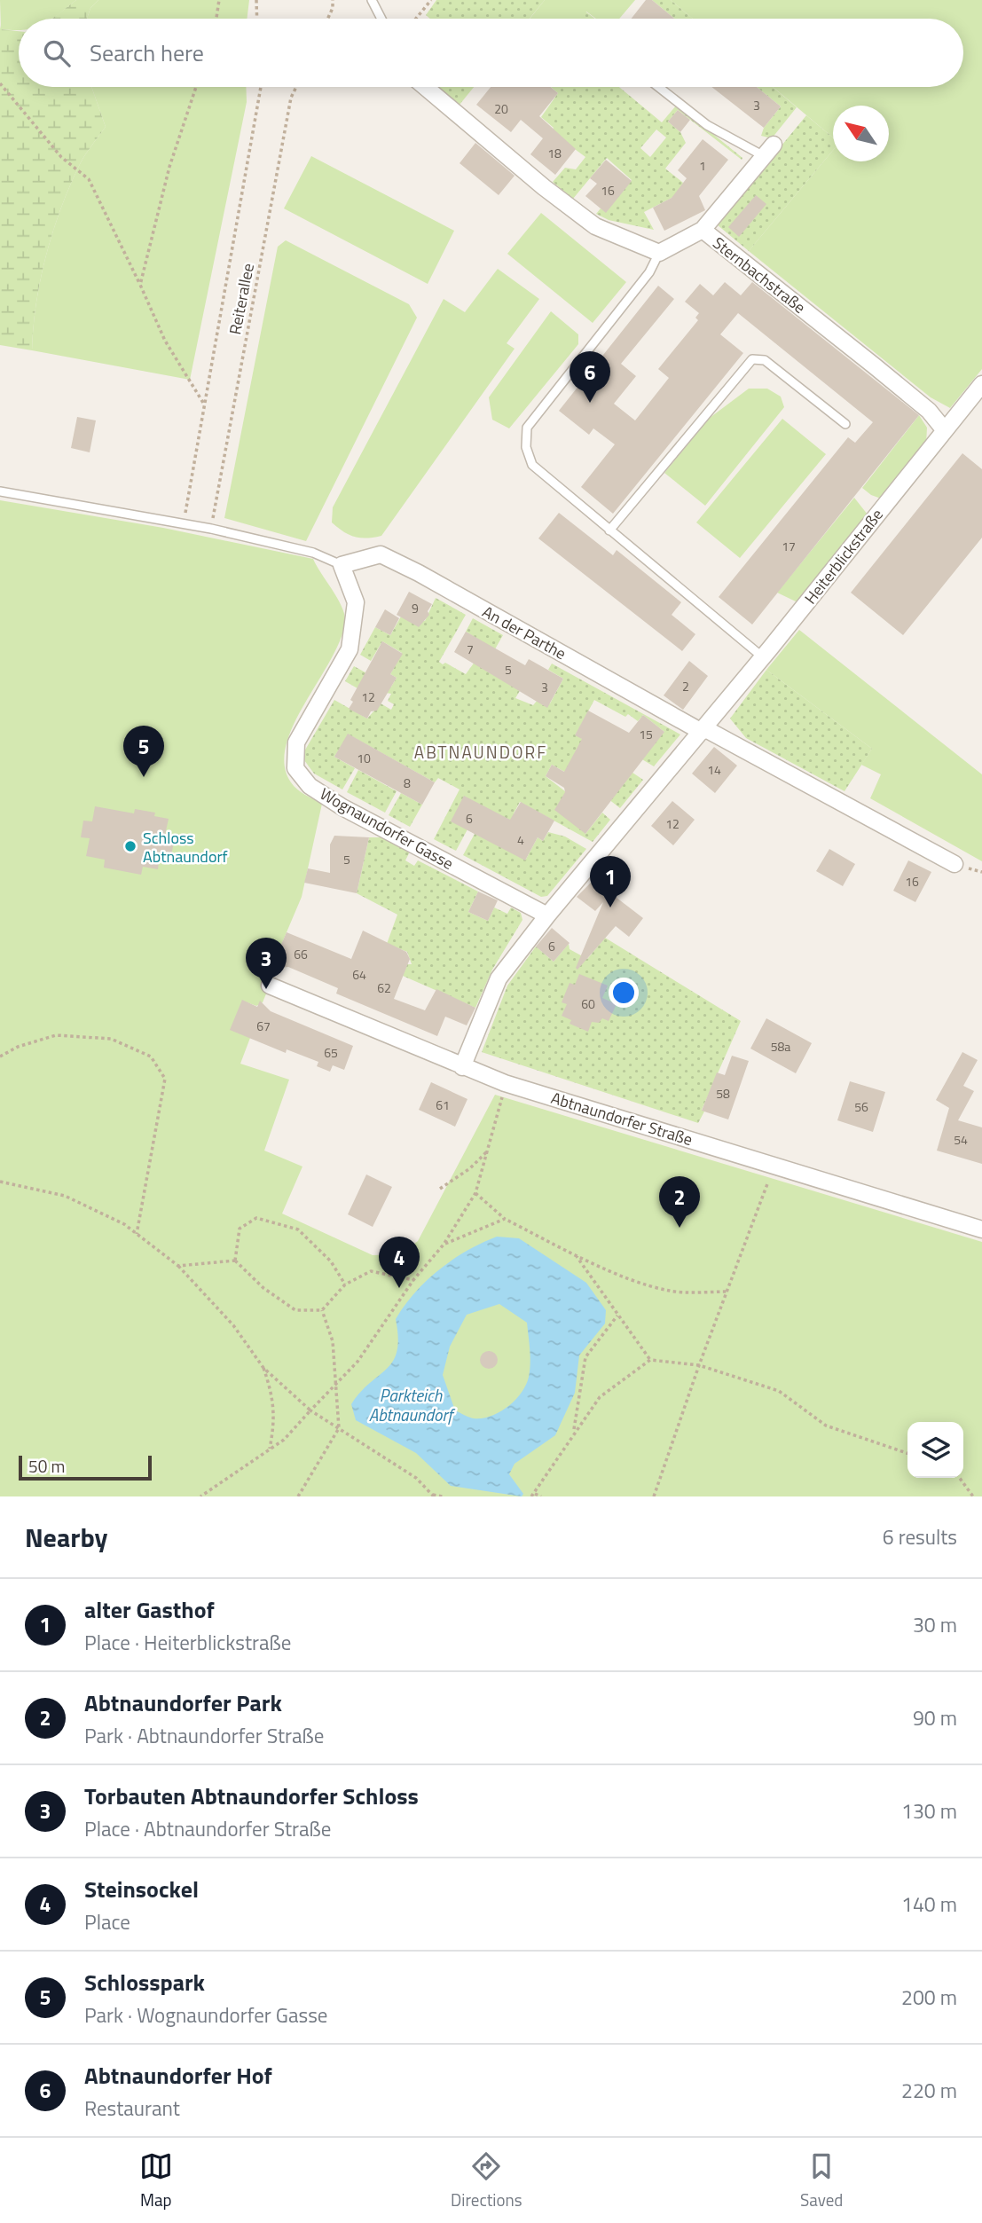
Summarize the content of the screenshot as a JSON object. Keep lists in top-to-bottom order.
{
  "streets": {
    "street": [
      "Sternbachstraße",
      "Heiterblickstraße",
      "An der Parthe",
      "Wognaundorfer Gasse",
      "Abtnaundorfer Straße"
    ],
    "path": ["Reiterallee"]
  },
  "crossings": [
    ["Sternbachstraße", "Heiterblickstraße"],
    ["Heiterblickstraße", "An der Parthe"],
    ["Heiterblickstraße", "Wognaundorfer Gasse"],
    ["Heiterblickstraße", "Abtnaundorfer Straße"],
    ["An der Parthe", "Wognaundorfer Gasse"]
  ],
  "districts": ["ABTNAUNDORF"],
  "water": ["Parkteich Abtnaundorf"],
  "places": ["Schloss Abtnaundorf"],
  "house_numbers": [
    "3",
    "20",
    "18",
    "1",
    "16",
    "17",
    "9",
    "7",
    "5",
    "2",
    "3",
    "12",
    "15",
    "10",
    "14",
    "8",
    "6",
    "12",
    "4",
    "5",
    "16",
    "6",
    "66",
    "64",
    "62",
    "60",
    "67",
    "58a",
    "65",
    "58",
    "61",
    "56",
    "54"
  ],
  "scale_bar": "50 m",
  "north": "top left",
  "page": {
    "search": "Search here",
    "pins": [
      "6",
      "5",
      "1",
      "3",
      "2",
      "4"
    ],
    "scale": "50 m",
    "heading": ["Nearby", "6 results"],
    "list": [
      {
        "mark": "1",
        "name": "alter Gasthof",
        "note": "Place · Heiterblickstraße",
        "value": "30 m"
      },
      {
        "mark": "2",
        "name": "Abtnaundorfer Park",
        "note": "Park · Abtnaundorfer Straße",
        "value": "90 m"
      },
      {
        "mark": "3",
        "name": "Torbauten Abtnaundorfer Schloss",
        "note": "Place · Abtnaundorfer Straße",
        "value": "130 m"
      },
      {
        "mark": "4",
        "name": "Steinsockel",
        "note": "Place",
        "value": "140 m"
      },
      {
        "mark": "5",
        "name": "Schlosspark",
        "note": "Park · Wognaundorfer Gasse",
        "value": "200 m"
      },
      {
        "mark": "6",
        "name": "Abtnaundorfer Hof",
        "note": "Restaurant",
        "value": "220 m"
      }
    ],
    "nav": ["Map", "Directions", "Saved"]
  }
}
